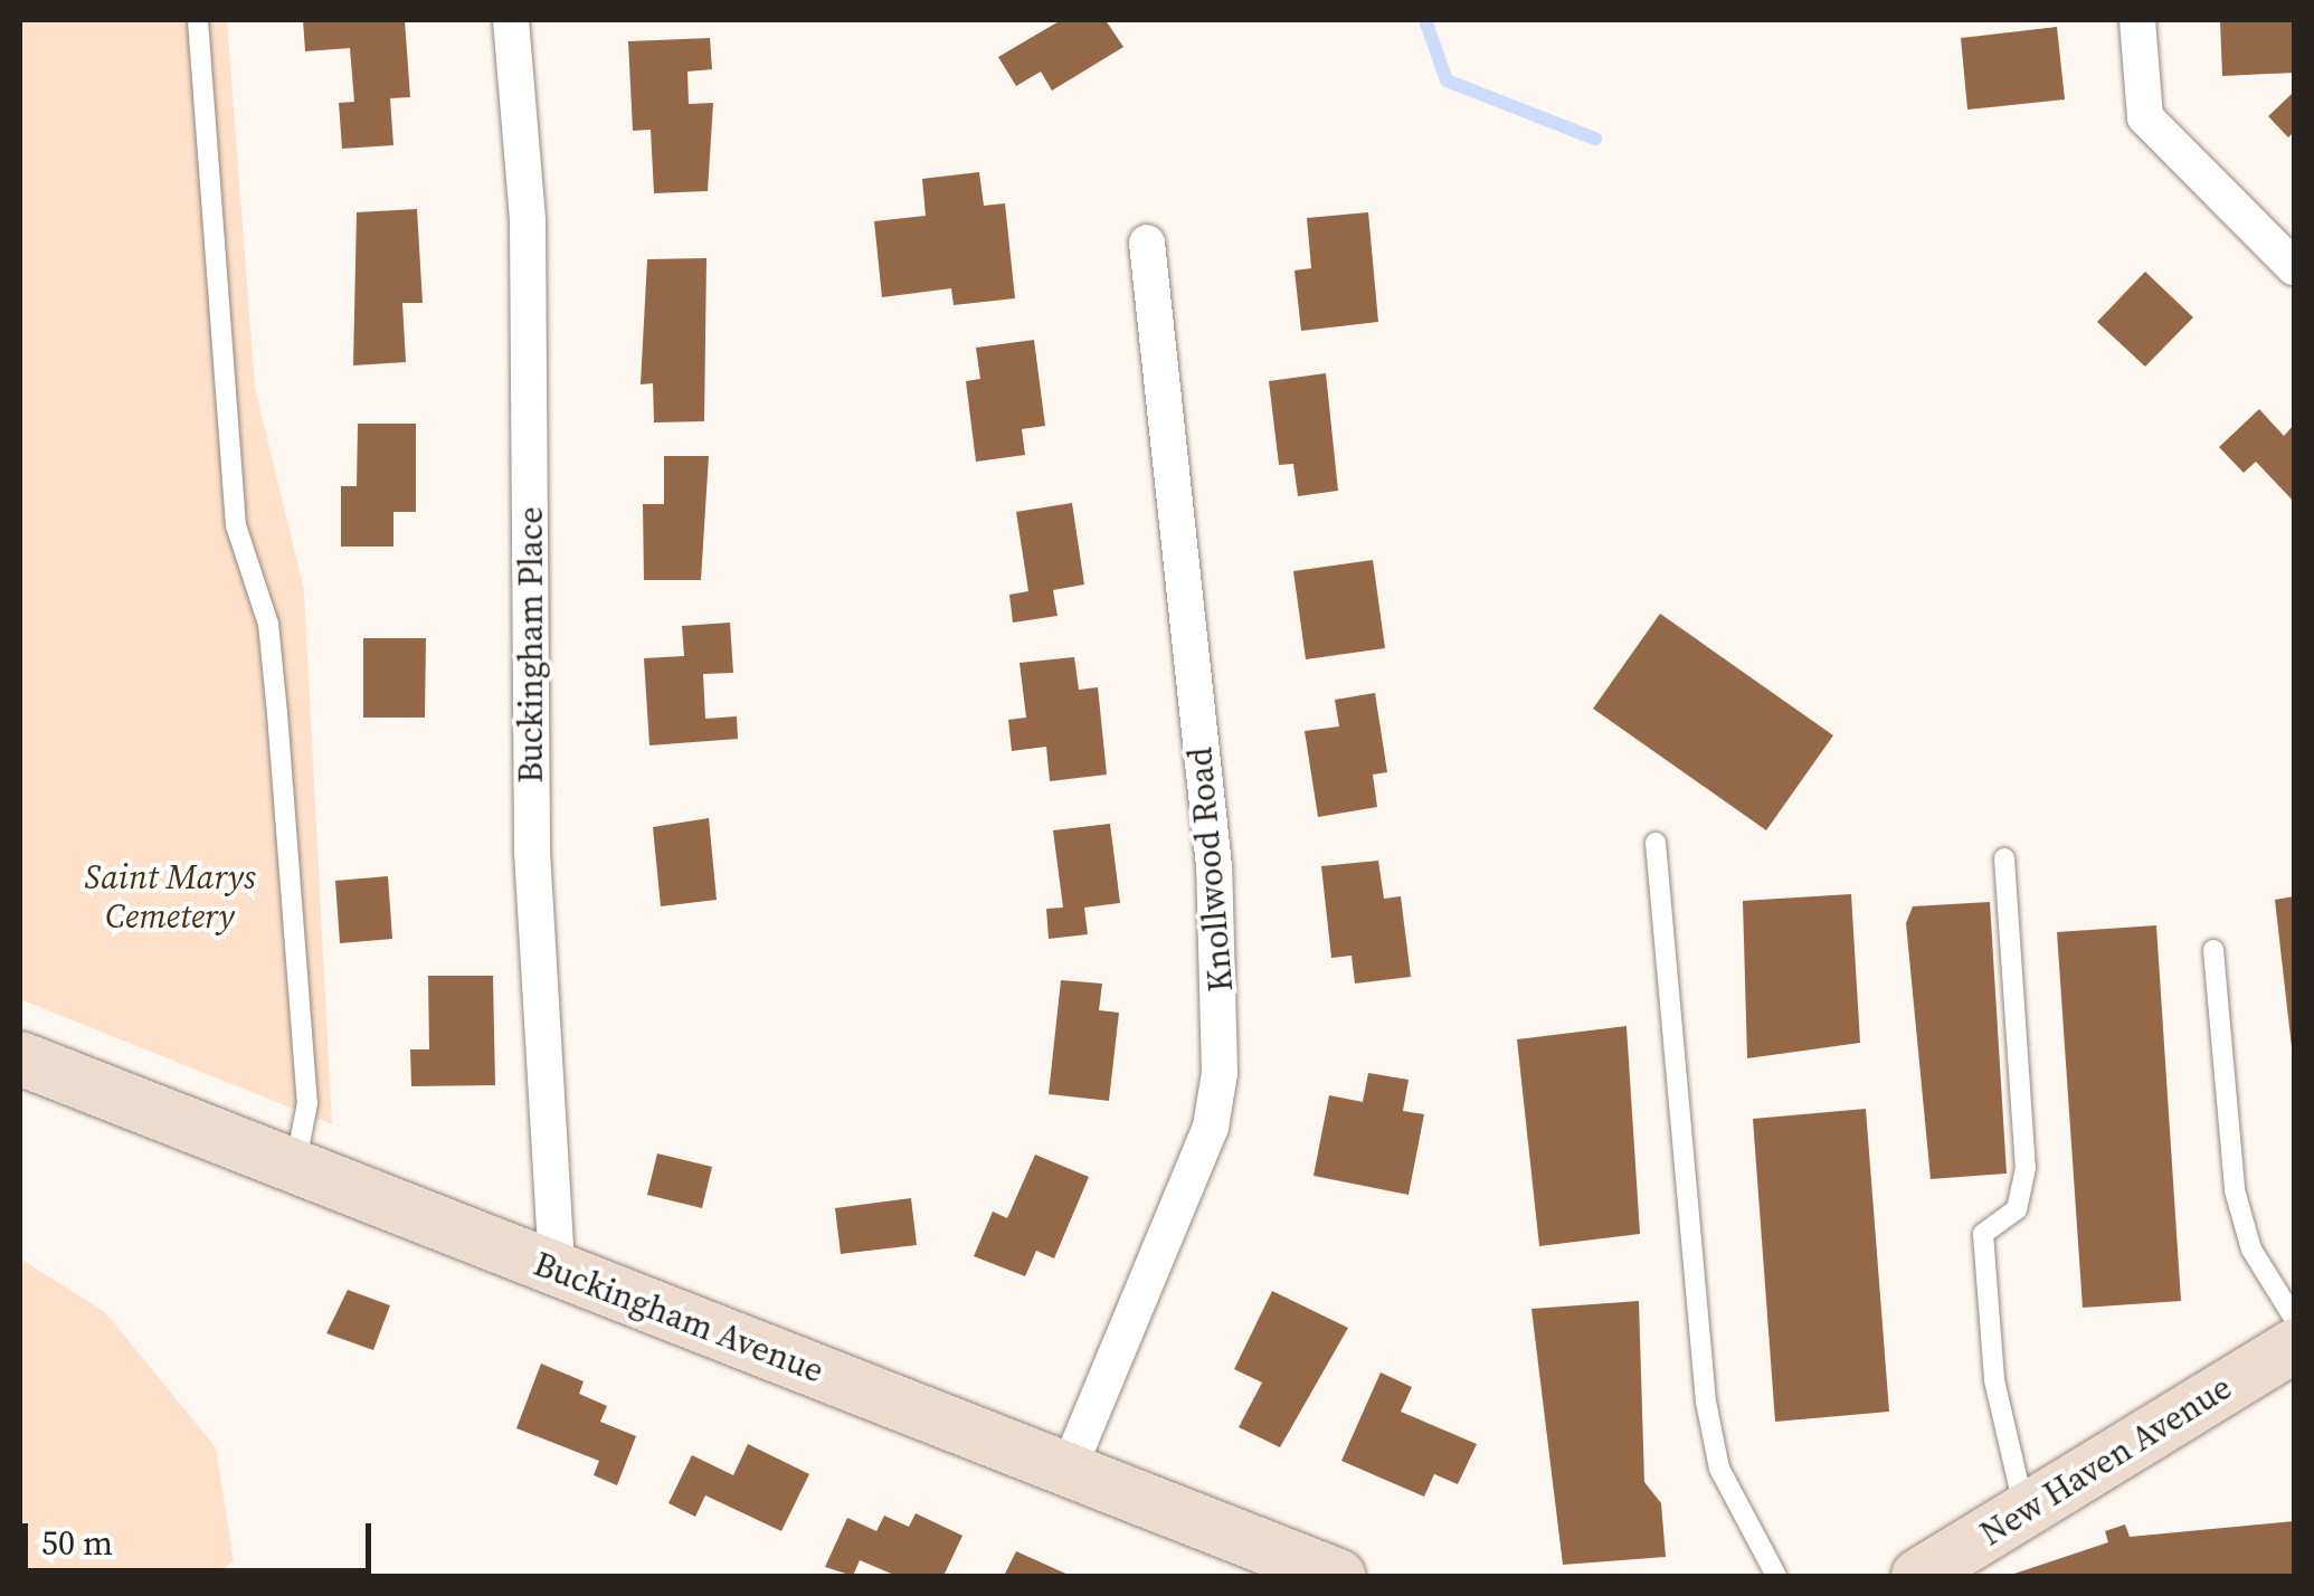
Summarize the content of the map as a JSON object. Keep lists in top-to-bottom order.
{
  "streets": {
    "main road": ["Buckingham Avenue", "New Haven Avenue"],
    "street": ["Buckingham Place", "Knollwood Road"]
  },
  "crossings": [
    ["Buckingham Place", "Buckingham Avenue"],
    ["Knollwood Road", "Buckingham Avenue"]
  ],
  "parks": ["Saint Marys Cemetery"],
  "scale_bar": "50 m"
}
